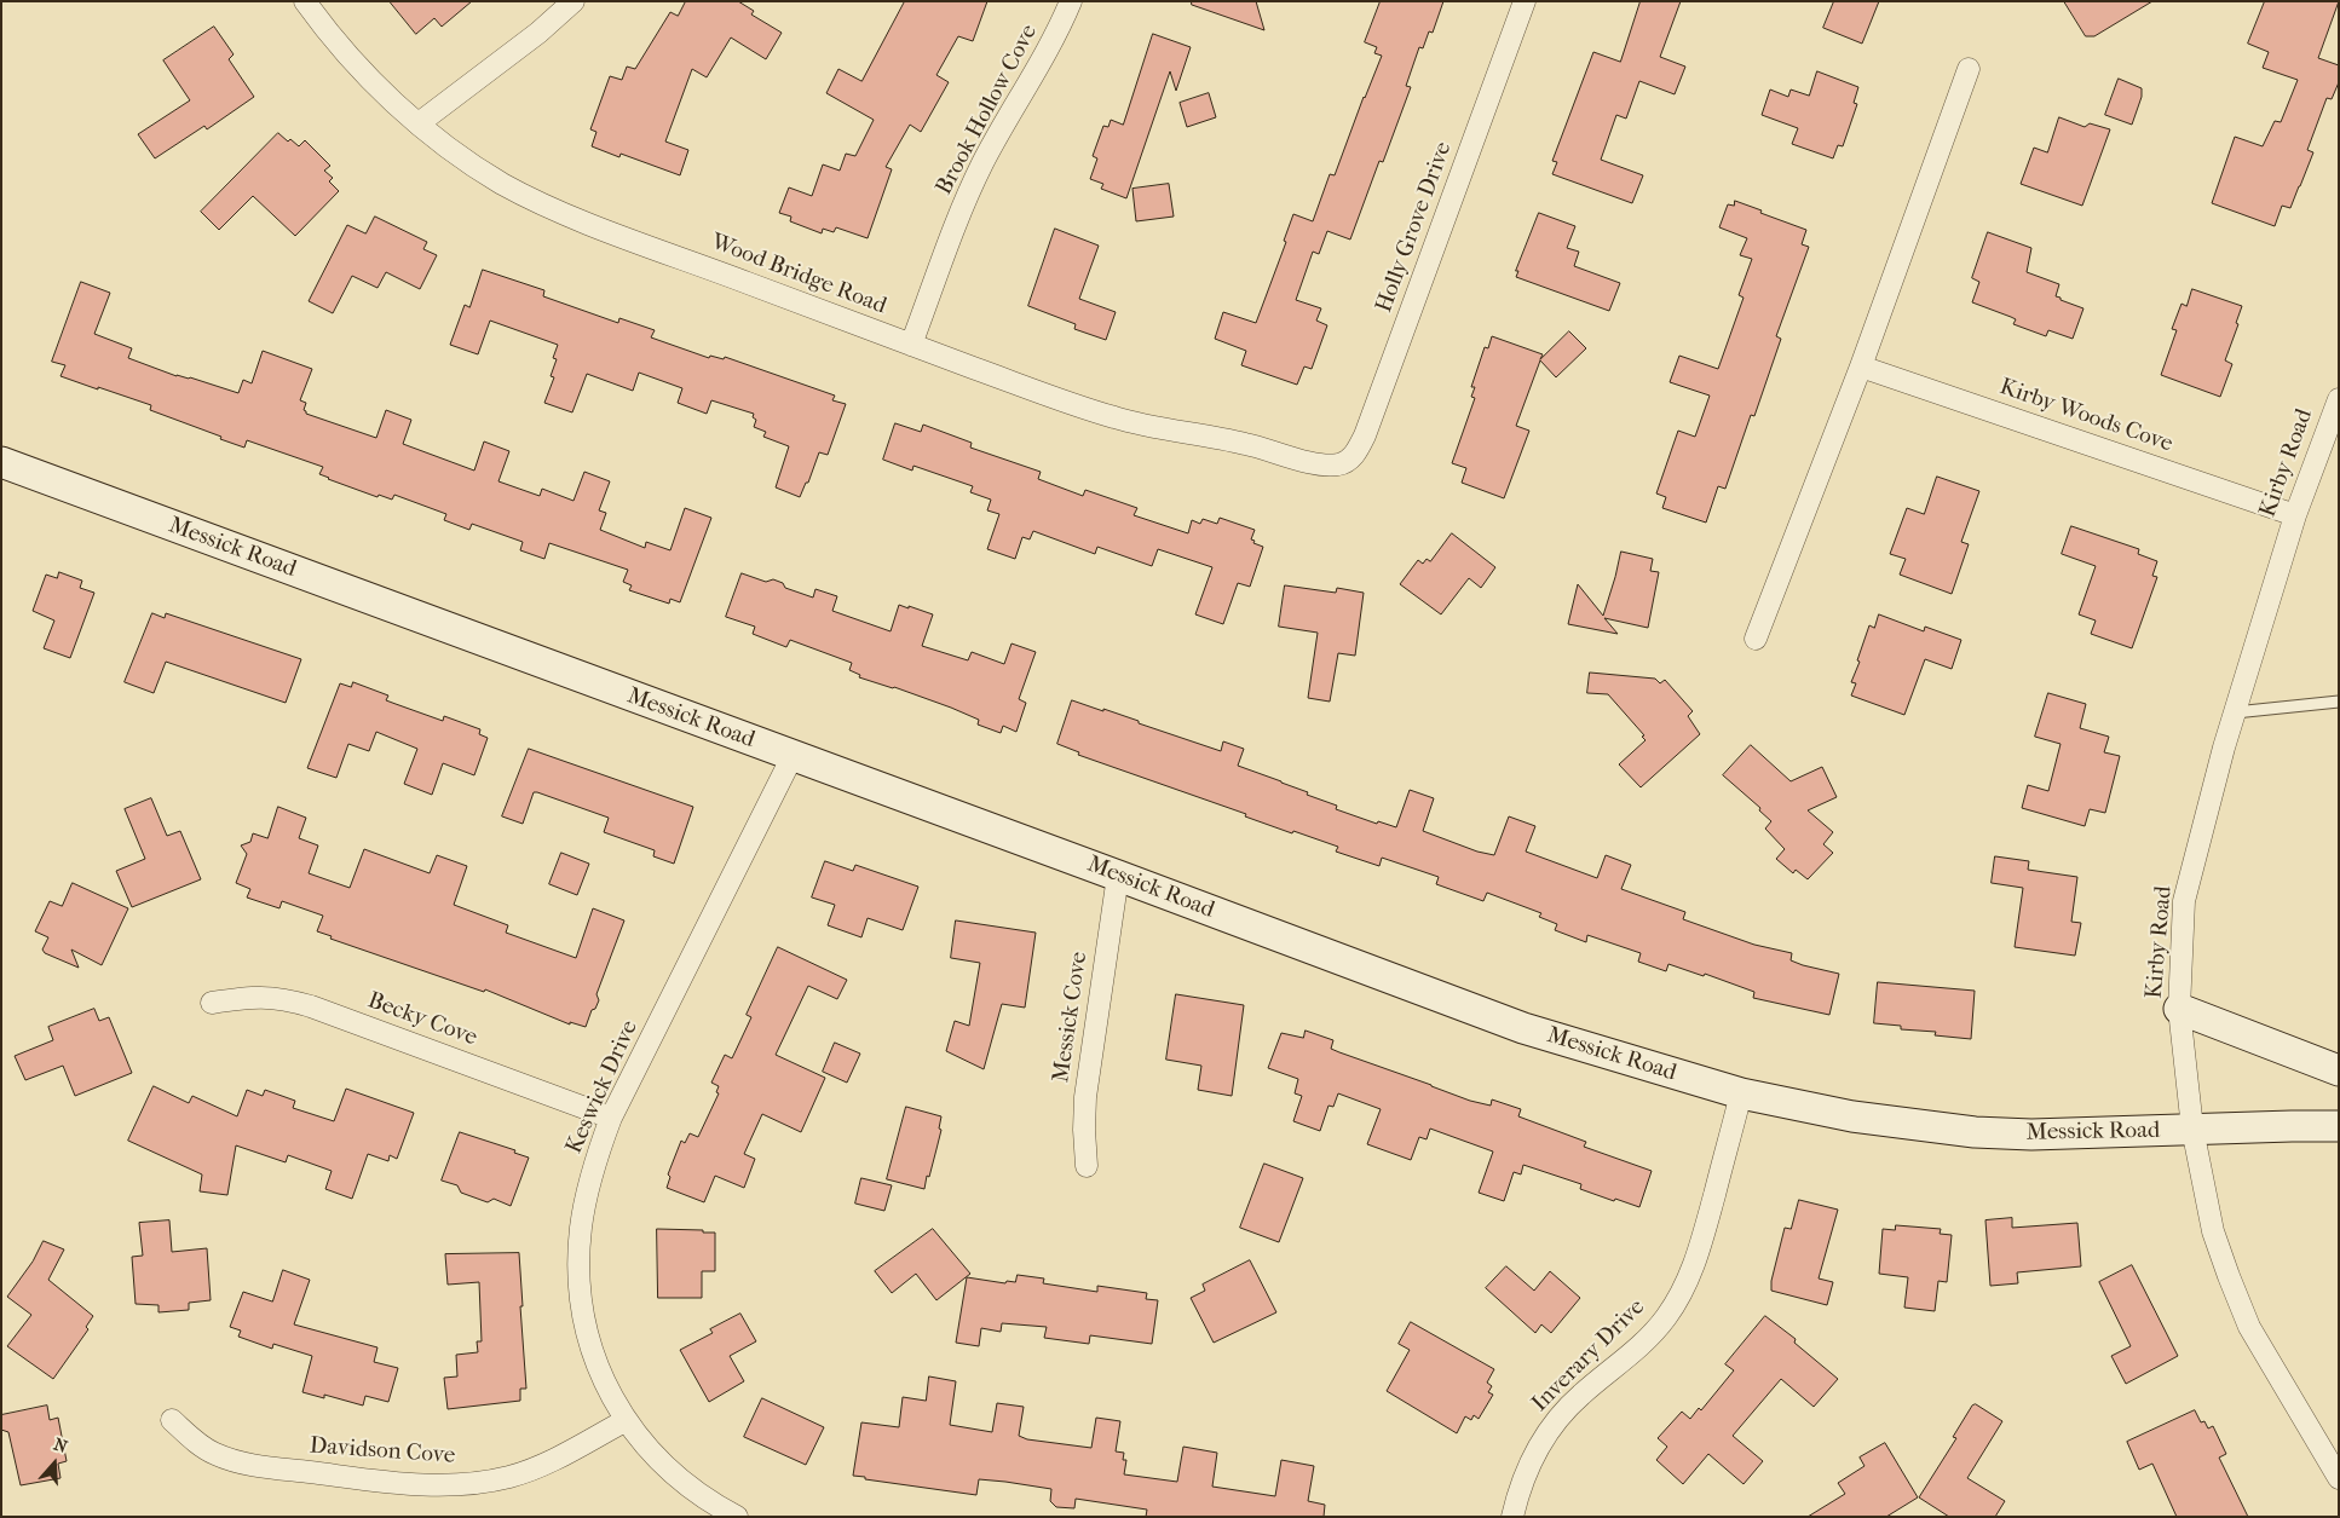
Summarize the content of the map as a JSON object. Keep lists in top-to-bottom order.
{
  "streets": {
    "street": [
      "Brook Hollow Cove",
      "Holly Grove Drive",
      "Wood Bridge Road",
      "Kirby Woods Cove",
      "Kirby Road",
      "Messick Road",
      "Messick Cove",
      "Becky Cove",
      "Keswick Drive",
      "Inverary Drive",
      "Davidson Cove"
    ]
  },
  "crossings": [
    ["Brook Hollow Cove", "Wood Bridge Road"],
    ["Holly Grove Drive", "Wood Bridge Road"],
    ["Kirby Woods Cove", "Kirby Road"],
    ["Kirby Road", "Messick Road"],
    ["Messick Road", "Messick Cove"],
    ["Messick Road", "Keswick Drive"],
    ["Messick Road", "Inverary Drive"],
    ["Becky Cove", "Keswick Drive"],
    ["Keswick Drive", "Davidson Cove"]
  ],
  "north": "top"
}
